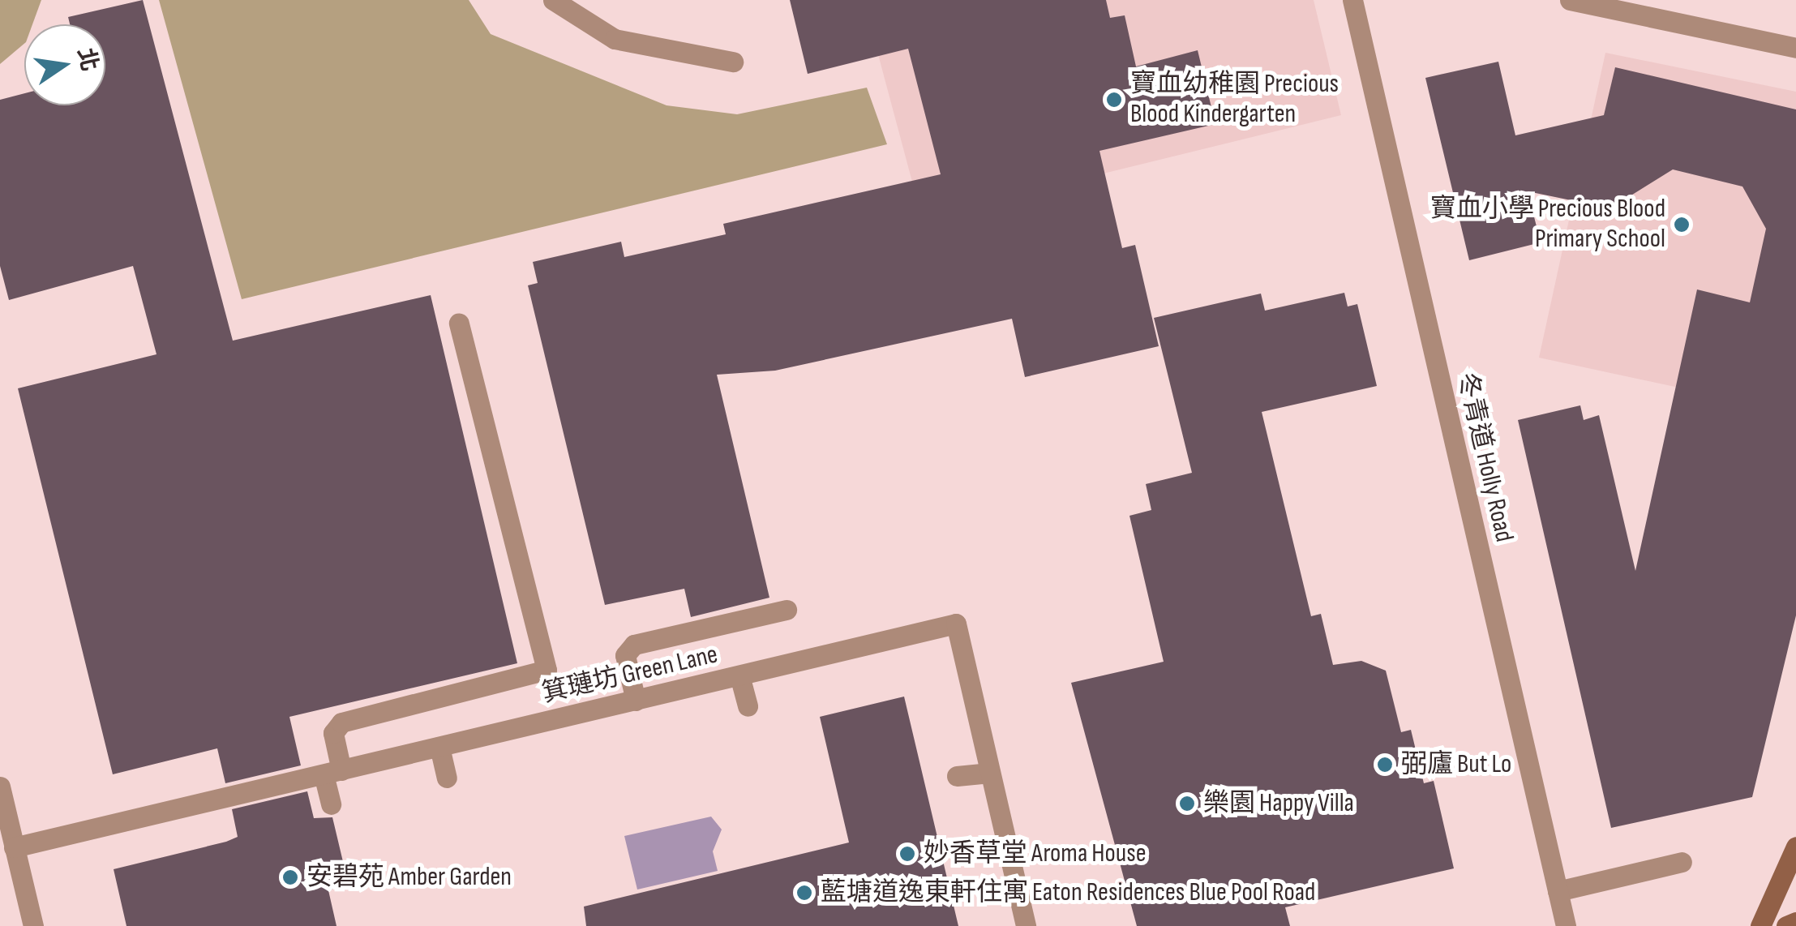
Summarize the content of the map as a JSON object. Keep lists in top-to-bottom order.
{
  "streets": {
    "street": ["冬青道 Holly Road", "箕璉坊 Green Lane"]
  },
  "places": [
    "寶血幼稚園 Precious Blood Kindergarten",
    "寶血小學 Precious Blood Primary School",
    "弼廬 But Lo",
    "樂園 Happy Villa",
    "妙香草堂 Aroma House",
    "安碧苑 Amber Garden",
    "藍塘道逸東軒住寓 Eaton Residences Blue Pool Road"
  ],
  "north": "right"
}
